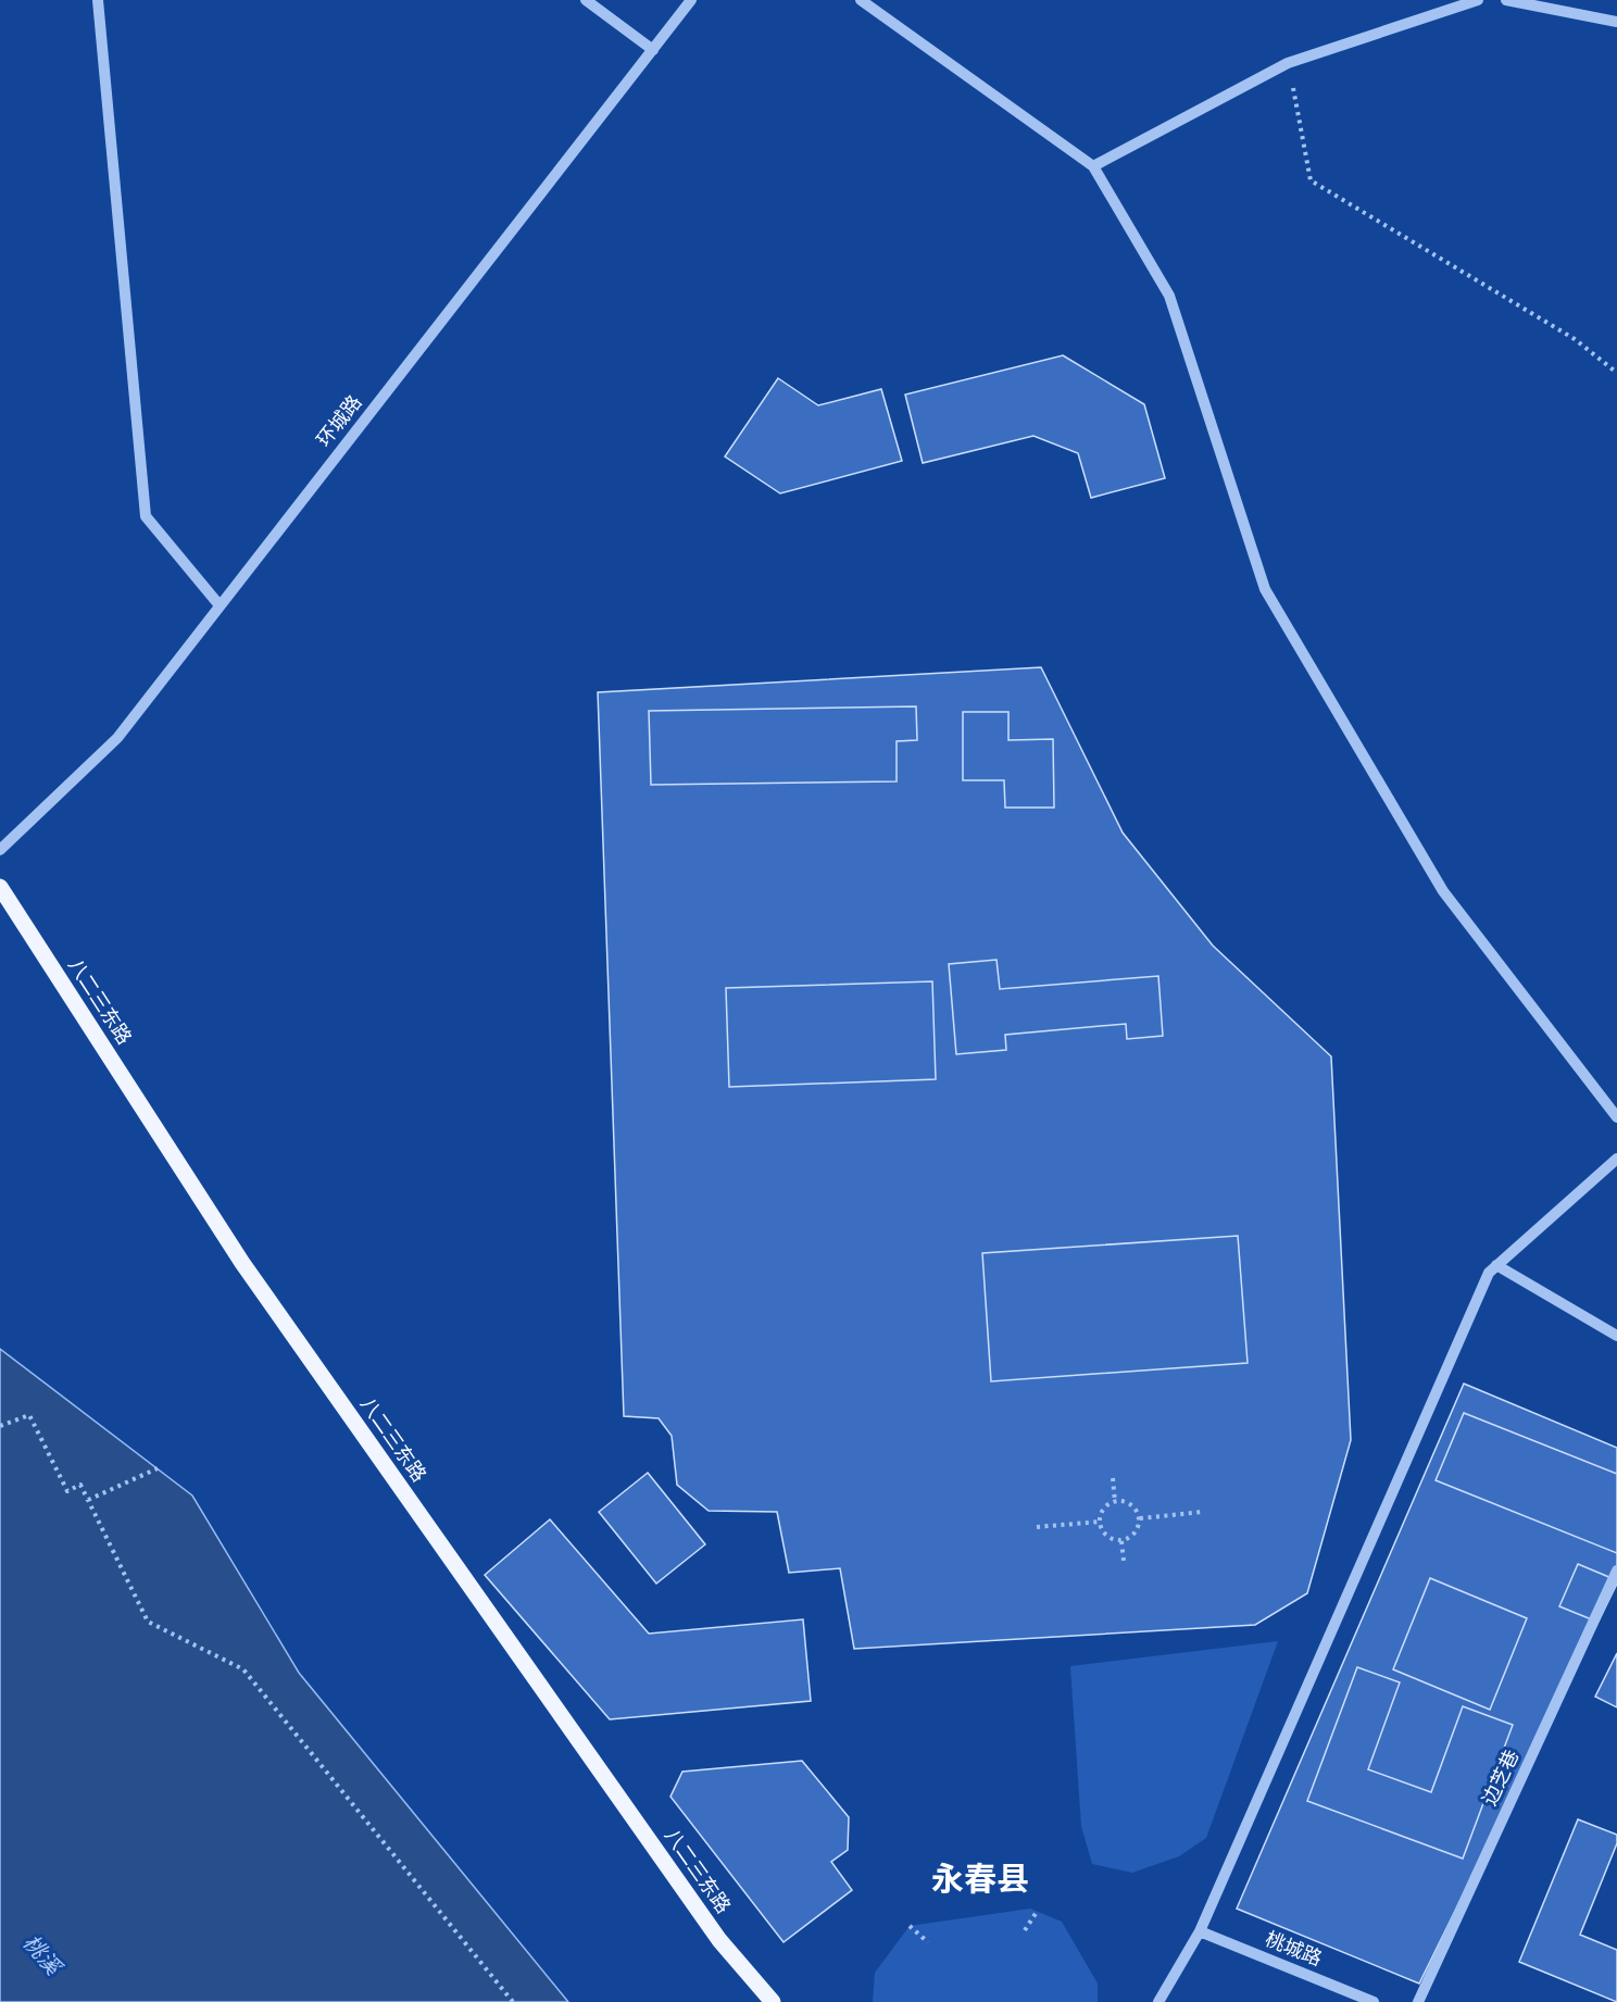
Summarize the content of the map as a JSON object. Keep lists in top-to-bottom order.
{
  "streets": {
    "main road": ["八二三东路"],
    "street": ["环城路", "边芝巷", "桃城路"]
  },
  "districts": ["永春县"],
  "water": ["桃溪"]
}
